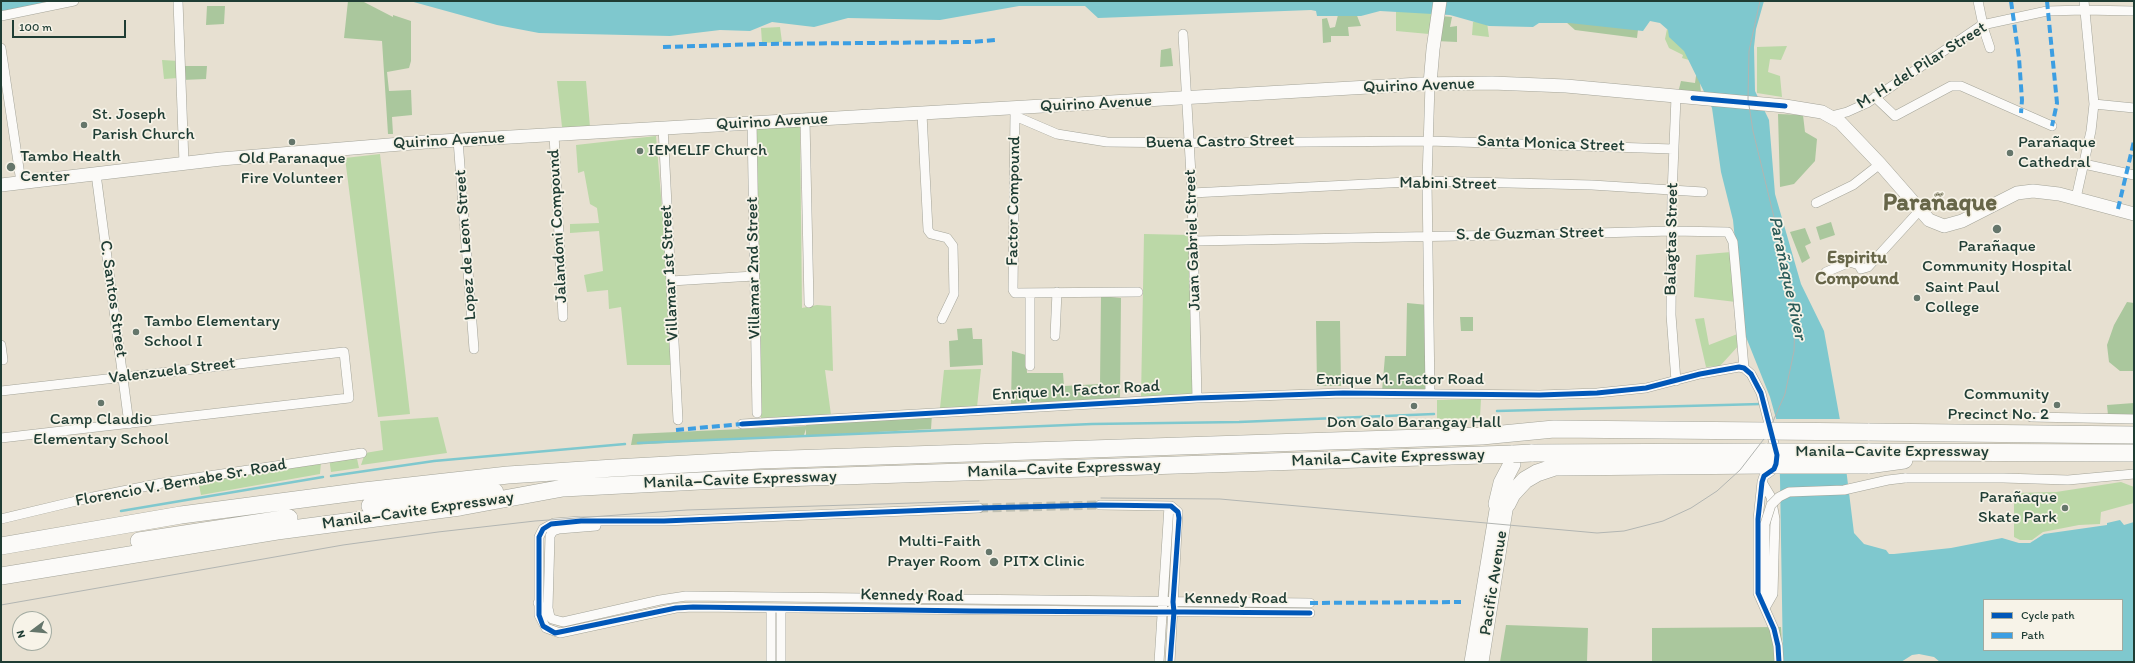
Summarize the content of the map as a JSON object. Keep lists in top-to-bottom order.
{
  "streets": {
    "highway": ["Manila–Cavite Expressway"],
    "main road": ["Quirino Avenue", "Pacific Avenue"],
    "street": [
      "M. H. del Pilar Street",
      "Buena Castro Street",
      "Santa Monica Street",
      "Mabini Street",
      "Factor Compound",
      "Jalandoni Compound",
      "S. de Guzman Street",
      "Balagtas Street",
      "Juan Gabriel Street",
      "Lopez de Leon Street",
      "Villamar 2nd Street",
      "Villamar 1st Street",
      "C. Santos Street",
      "Valenzuela Street",
      "Enrique M. Factor Road",
      "Florencio V. Bernabe Sr. Road",
      "Kennedy Road"
    ]
  },
  "crossings": [
    ["M. H. del Pilar Street", "Quirino Avenue"],
    ["Quirino Avenue", "Buena Castro Street"],
    ["Quirino Avenue", "Factor Compound"],
    ["Quirino Avenue", "Jalandoni Compound"],
    ["Quirino Avenue", "Balagtas Street"],
    ["Quirino Avenue", "Juan Gabriel Street"],
    ["Quirino Avenue", "Lopez de Leon Street"],
    ["Quirino Avenue", "Villamar 2nd Street"],
    ["Quirino Avenue", "Villamar 1st Street"],
    ["Quirino Avenue", "C. Santos Street"],
    ["Buena Castro Street", "Santa Monica Street"],
    ["Buena Castro Street", "Factor Compound"],
    ["Buena Castro Street", "Juan Gabriel Street"],
    ["Santa Monica Street", "Balagtas Street"],
    ["Mabini Street", "Balagtas Street"],
    ["Mabini Street", "Juan Gabriel Street"],
    ["S. de Guzman Street", "Balagtas Street"],
    ["S. de Guzman Street", "Juan Gabriel Street"],
    ["S. de Guzman Street", "Enrique M. Factor Road"],
    ["Balagtas Street", "Enrique M. Factor Road"],
    ["Juan Gabriel Street", "Enrique M. Factor Road"],
    ["C. Santos Street", "Valenzuela Street"]
  ],
  "districts": ["Parañaque", "Espiritu Compound"],
  "water": ["Parañaque River"],
  "places": [
    "St. Joseph Parish Church",
    "Old Paranaque Fire Volunteer",
    "IEMELIF Church",
    "Parañaque Cathedral",
    "Tambo Health Center",
    "Parañaque Community Hospital",
    "Saint Paul College",
    "Tambo Elementary School I",
    "Camp Claudio Elementary School",
    "Community Precinct No. 2",
    "Don Galo Barangay Hall",
    "Parañaque Skate Park",
    "Multi-Faith Prayer Room",
    "PITX Clinic"
  ],
  "legend": ["Cycle path", "Path"],
  "scale_bar": "100 m",
  "north": "left"
}
